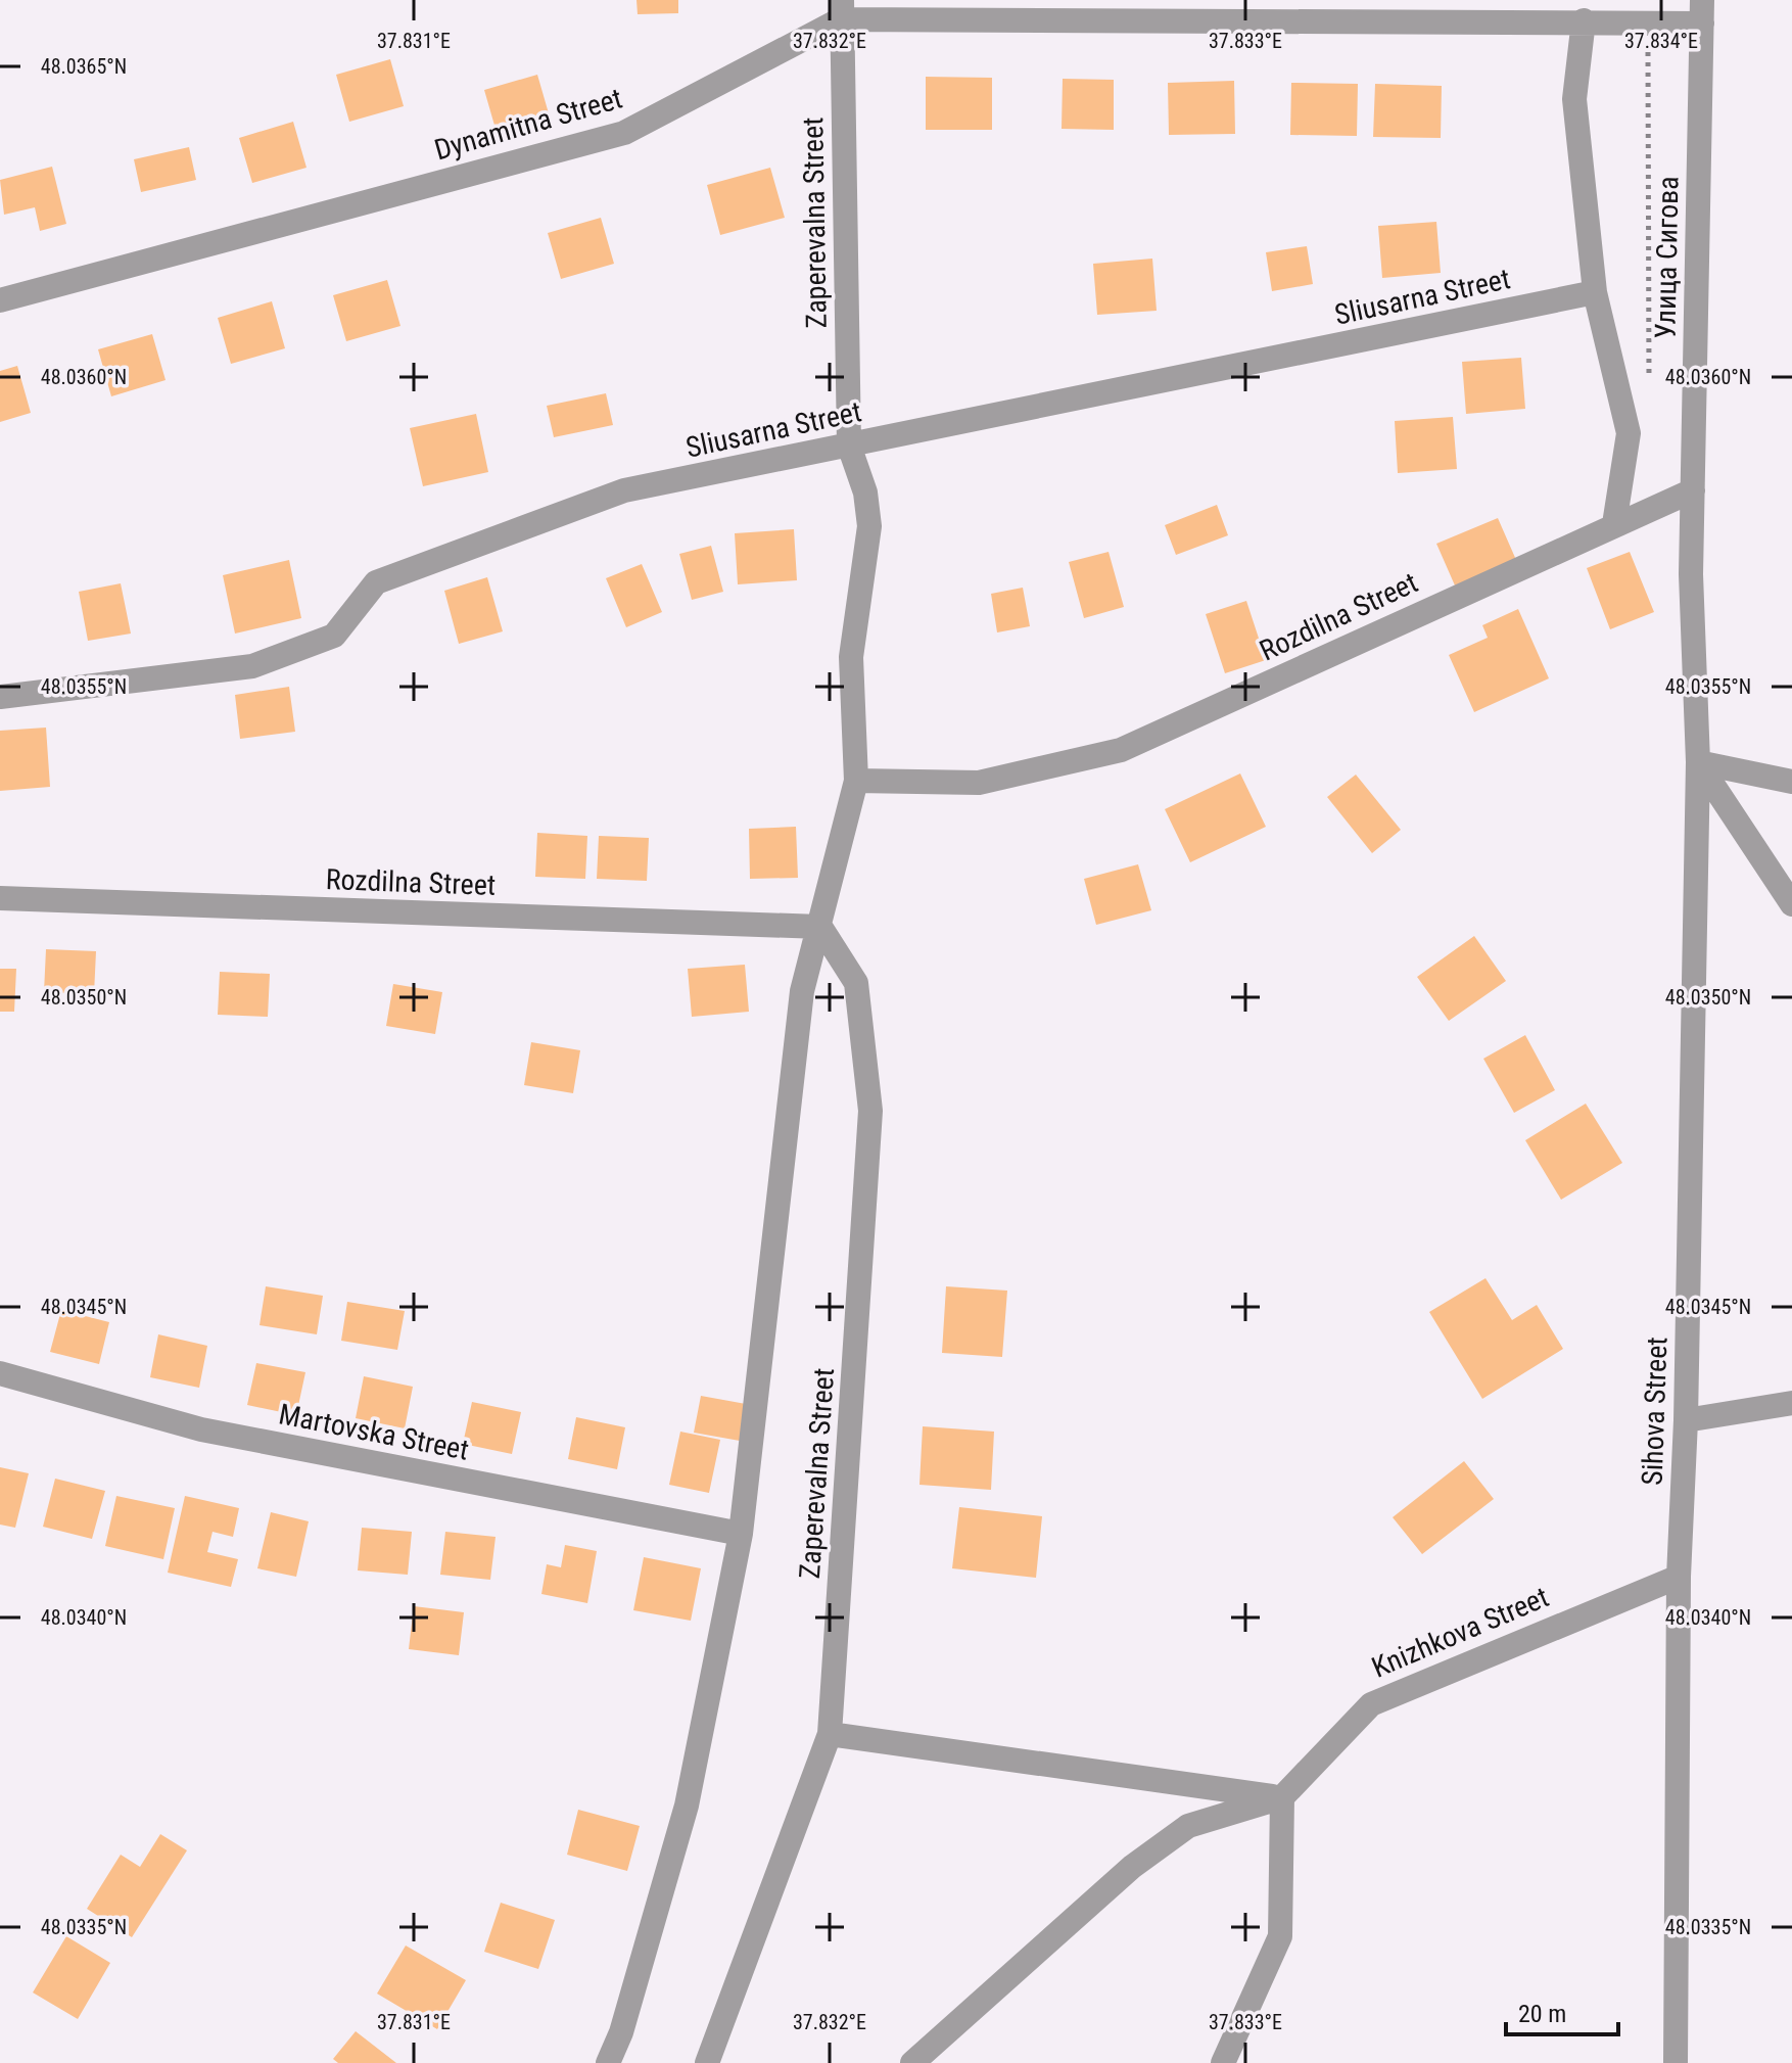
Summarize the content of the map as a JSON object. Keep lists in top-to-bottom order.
{
  "streets": {
    "street": [
      "Dynamitna Street",
      "Zaperevalna Street",
      "Улица Сигова",
      "Sliusarna Street",
      "Rozdilna Street",
      "Sihova Street",
      "Martovska Street",
      "Knizhkova Street"
    ]
  },
  "crossings": [
    ["Dynamitna Street", "Zaperevalna Street"],
    ["Dynamitna Street", "Улица Сигова"],
    ["Zaperevalna Street", "Sliusarna Street"],
    ["Zaperevalna Street", "Rozdilna Street"],
    ["Zaperevalna Street", "Martovska Street"],
    ["Улица Сигова", "Rozdilna Street"],
    ["Улица Сигова", "Sihova Street"],
    ["Sihova Street", "Knizhkova Street"]
  ],
  "scale_bar": "20 m",
  "coordinates": [
    "37.831°E",
    "37.832°E",
    "37.833°E",
    "37.834°E",
    "48.0365°N",
    "48.0360°N",
    "48.0355°N",
    "48.0350°N",
    "48.0345°N",
    "48.0340°N",
    "48.0335°N"
  ]
}
